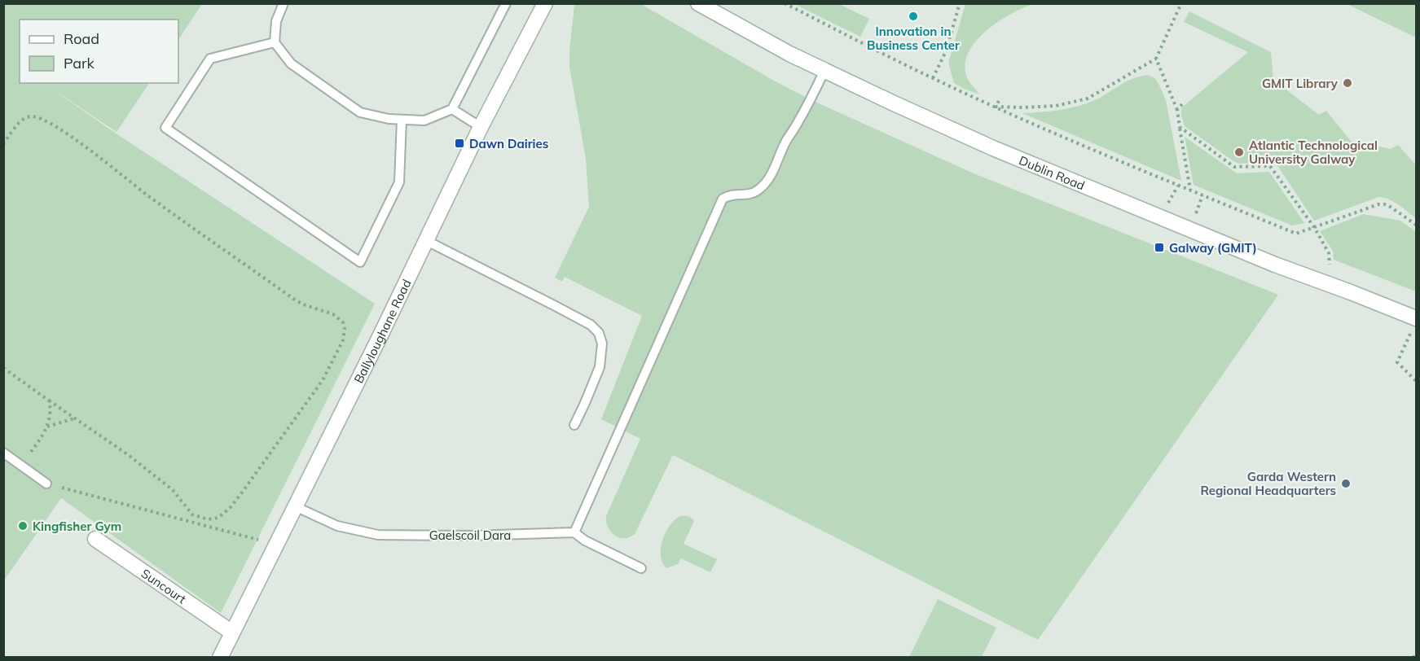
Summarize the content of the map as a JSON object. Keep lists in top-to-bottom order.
{
  "streets": {
    "street": ["Dublin Road", "Ballyloughane Road", "Suncourt"],
    "lane": ["Gaelscoil Dara"]
  },
  "crossings": [
    ["Ballyloughane Road", "Gaelscoil Dara"],
    ["Ballyloughane Road", "Suncourt"]
  ],
  "places": {
    "other": [
      "Innovation in Business Center",
      "GMIT Library",
      "Atlantic Technological University Galway",
      "Garda Western Regional Headquarters",
      "Kingfisher Gym"
    ],
    "transit": ["Dawn Dairies", "Galway (GMIT)"]
  },
  "legend": ["Road", "Park"]
}
